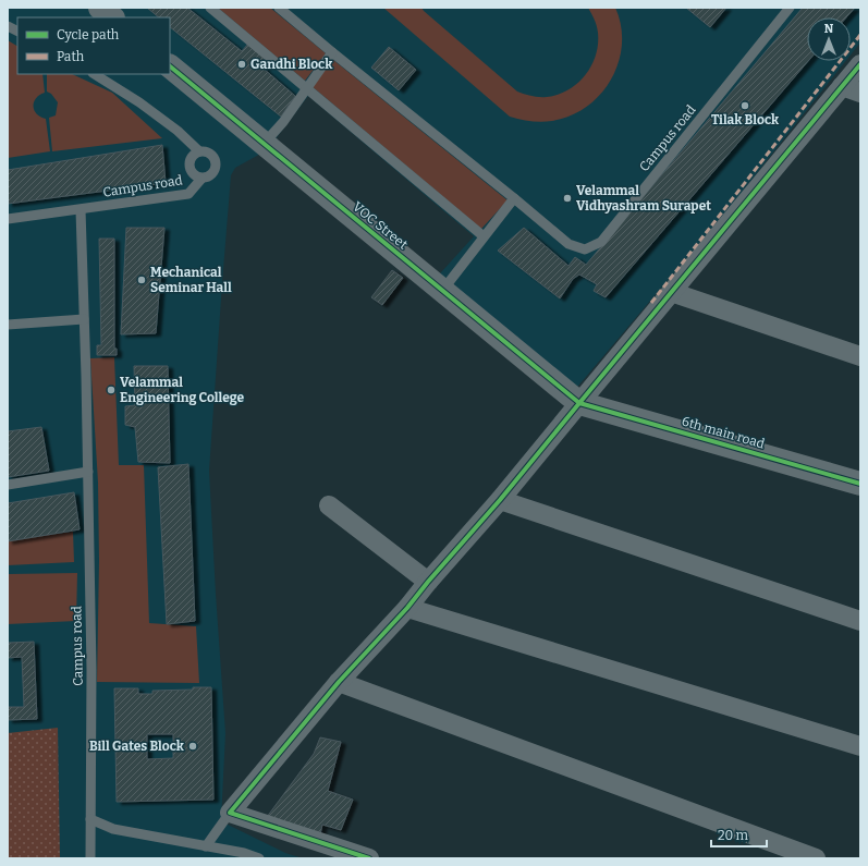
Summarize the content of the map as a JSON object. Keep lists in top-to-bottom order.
{
  "streets": {
    "street": ["VOC Street", "6th main road"],
    "lane": ["Campus road"]
  },
  "crossings": [
    ["VOC Street", "6th main road"]
  ],
  "places": [
    "Gandhi Block",
    "Tilak Block",
    "Velammal Vidhyashram Surapet",
    "Mechanical Seminar Hall",
    "Velammal Engineering College",
    "Bill Gates Block"
  ],
  "legend": ["Cycle path", "Path"],
  "scale_bar": "20 m",
  "north": "top"
}
